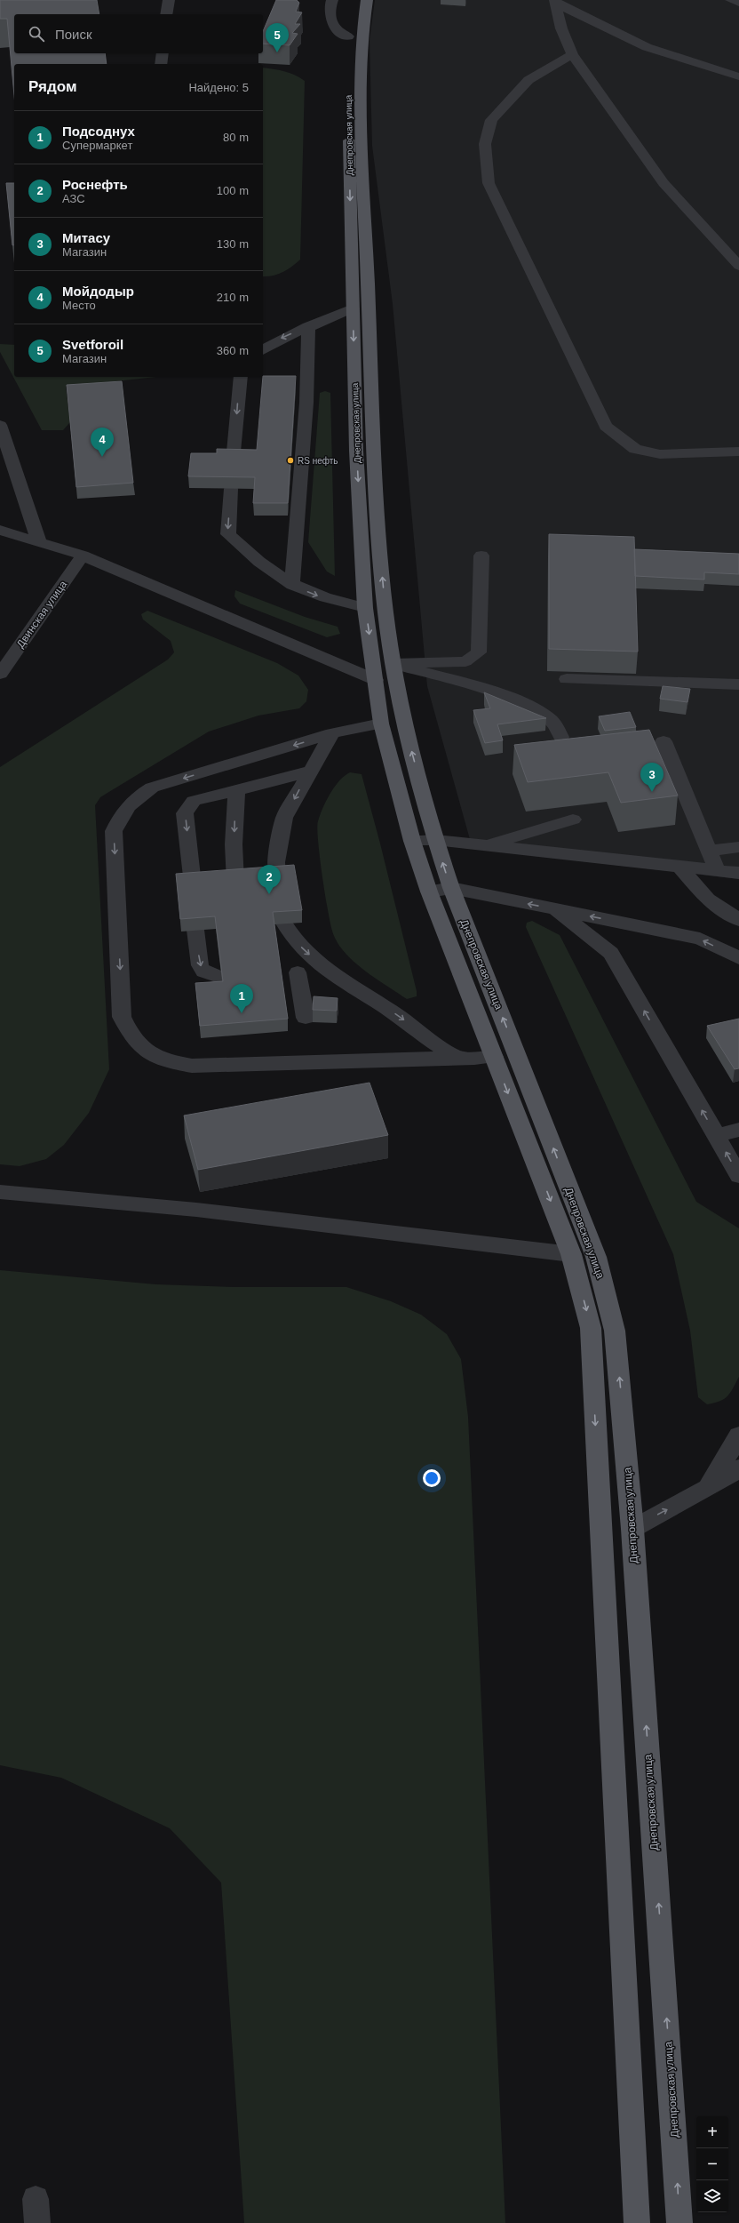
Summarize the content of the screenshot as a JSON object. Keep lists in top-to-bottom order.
{
  "streets": {
    "main road": ["Днепровская улица"],
    "lane": ["Двинская улица"]
  },
  "places": ["RS нефть"],
  "page": {
    "search": "Поиск",
    "pins": [
      "5",
      "4",
      "3",
      "2",
      "1"
    ],
    "heading": ["Рядом", "Найдено: 5"],
    "list": [
      {
        "mark": "1",
        "name": "Подсоднух",
        "note": "Супермаркет",
        "value": "80 m"
      },
      {
        "mark": "2",
        "name": "Роснефть",
        "note": "АЗС",
        "value": "100 m"
      },
      {
        "mark": "3",
        "name": "Митасу",
        "note": "Магазин",
        "value": "130 m"
      },
      {
        "mark": "4",
        "name": "Мойдодыр",
        "note": "Место",
        "value": "210 m"
      },
      {
        "mark": "5",
        "name": "Svetforoil",
        "note": "Магазин",
        "value": "360 m"
      }
    ],
    "map_buttons": ["+", "−"]
  }
}
